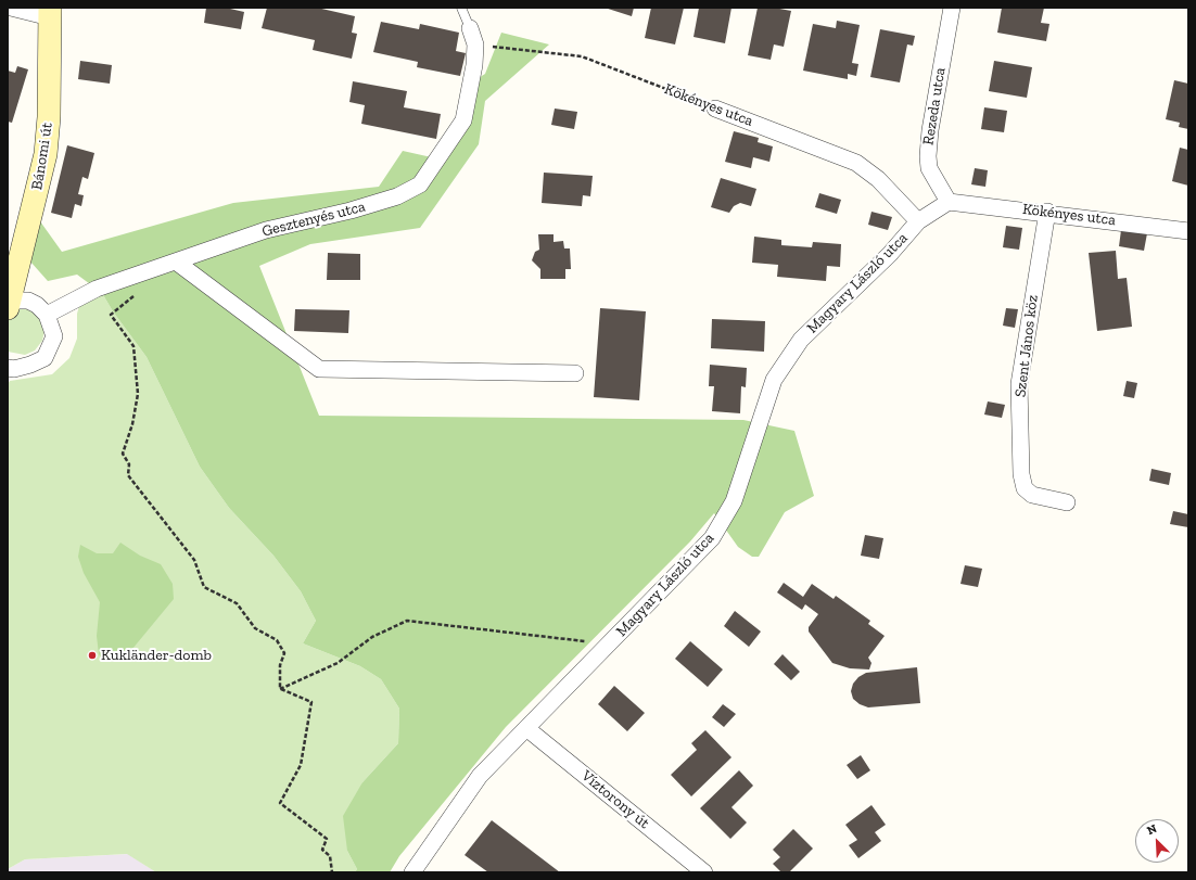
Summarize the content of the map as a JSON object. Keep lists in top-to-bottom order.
{
  "streets": {
    "main road": ["Bánomi út"],
    "street": [
      "Kökényes utca",
      "Rezeda utca",
      "Gesztenyés utca",
      "Magyary László utca",
      "Szent János köz",
      "Víztorony út"
    ]
  },
  "crossings": [
    ["Kökényes utca", "Rezeda utca"],
    ["Kökényes utca", "Gesztenyés utca"],
    ["Kökényes utca", "Magyary László utca"],
    ["Kökényes utca", "Szent János köz"],
    ["Rezeda utca", "Magyary László utca"],
    ["Magyary László utca", "Víztorony út"]
  ],
  "places": ["Kukländer-domb"],
  "north": "top left"
}
